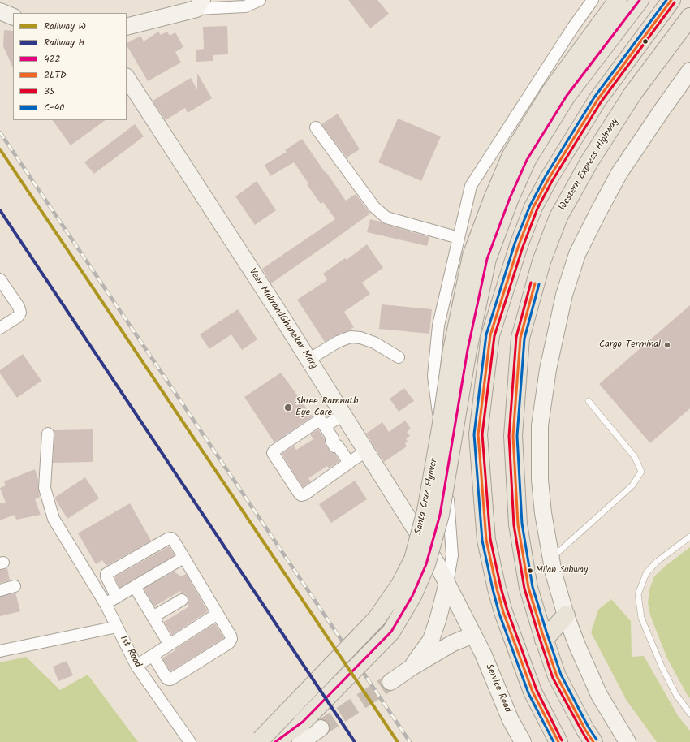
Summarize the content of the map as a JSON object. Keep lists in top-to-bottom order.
{
  "streets": {
    "main road": ["Western Express Highway", "Santa Cruz Flyover"],
    "street": ["Veer MakrandGhanekar Marg", "1st Road", "Service Road"]
  },
  "crossings": [
    ["Veer MakrandGhanekar Marg", "Service Road"]
  ],
  "places": ["Cargo Terminal", "Shree Ramnath Eye Care", "Milan Subway"],
  "lines": [
    "transit line 422",
    "transit line 2LTD",
    "transit line C-40",
    "transit line 35",
    "rail line W",
    "rail line H"
  ],
  "legend": [
    "Railway W",
    "Railway H",
    "422",
    "2LTD",
    "35",
    "C-40"
  ]
}
